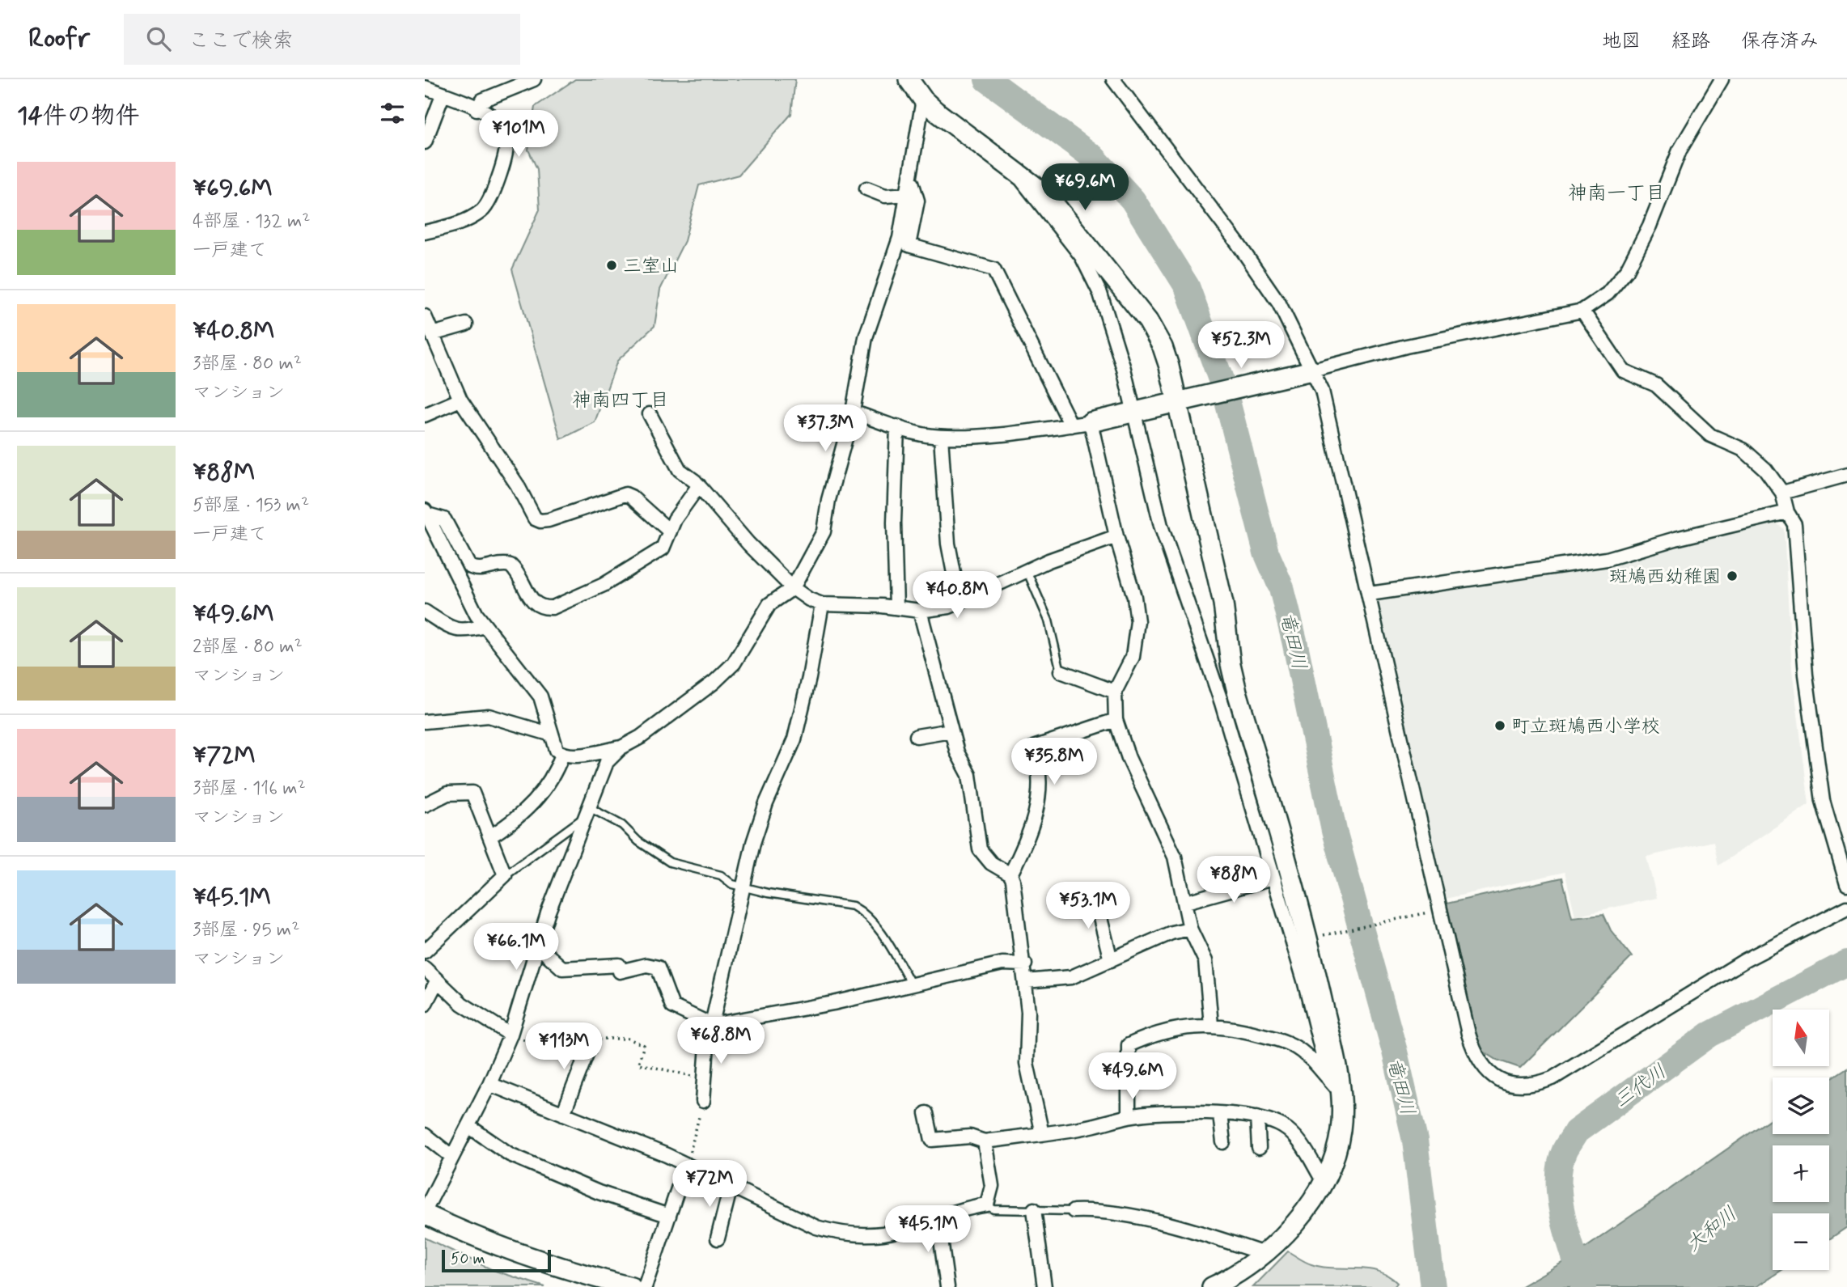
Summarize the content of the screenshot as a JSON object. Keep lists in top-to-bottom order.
{
  "districts": ["神南一丁目", "神南四丁目"],
  "water": ["竜田川", "三代川", "大和川"],
  "places": ["三室山", "斑鳩西幼稚園", "町立斑鳩西小学校"],
  "scale_bar": "50 m",
  "north": "top",
  "page": {
    "header": "Roofr",
    "search": "ここで検索",
    "nav": ["地図", "経路", "保存済み"],
    "heading": "14件の物件",
    "price": [
      "¥101M",
      "¥69.6M",
      "¥52.3M",
      "¥37.3M",
      "¥40.8M",
      "¥35.8M",
      "¥88M",
      "¥53.1M",
      "¥66.1M",
      "¥68.8M",
      "¥113M",
      "¥49.6M",
      "¥72M",
      "¥45.1M"
    ],
    "list": [
      {
        "name": "¥69.6M",
        "note": "4部屋 · 132 m² · 一戸建て"
      },
      {
        "name": "¥40.8M",
        "note": "3部屋 · 80 m² · マンション"
      },
      {
        "name": "¥88M",
        "note": "5部屋 · 153 m² · 一戸建て"
      },
      {
        "name": "¥49.6M",
        "note": "2部屋 · 80 m² · マンション"
      },
      {
        "name": "¥72M",
        "note": "3部屋 · 116 m² · マンション"
      },
      {
        "name": "¥45.1M",
        "note": "3部屋 · 95 m² · マンション"
      }
    ],
    "map_buttons": ["+", "−"],
    "scale": "50 m"
  }
}
